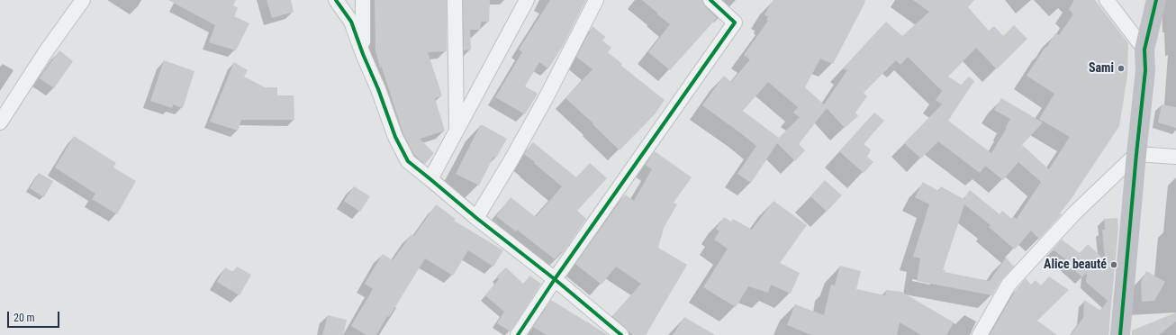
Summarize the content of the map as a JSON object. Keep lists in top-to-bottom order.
{
  "places": ["Sami", "Alice beauté"],
  "scale_bar": "20 m"
}
